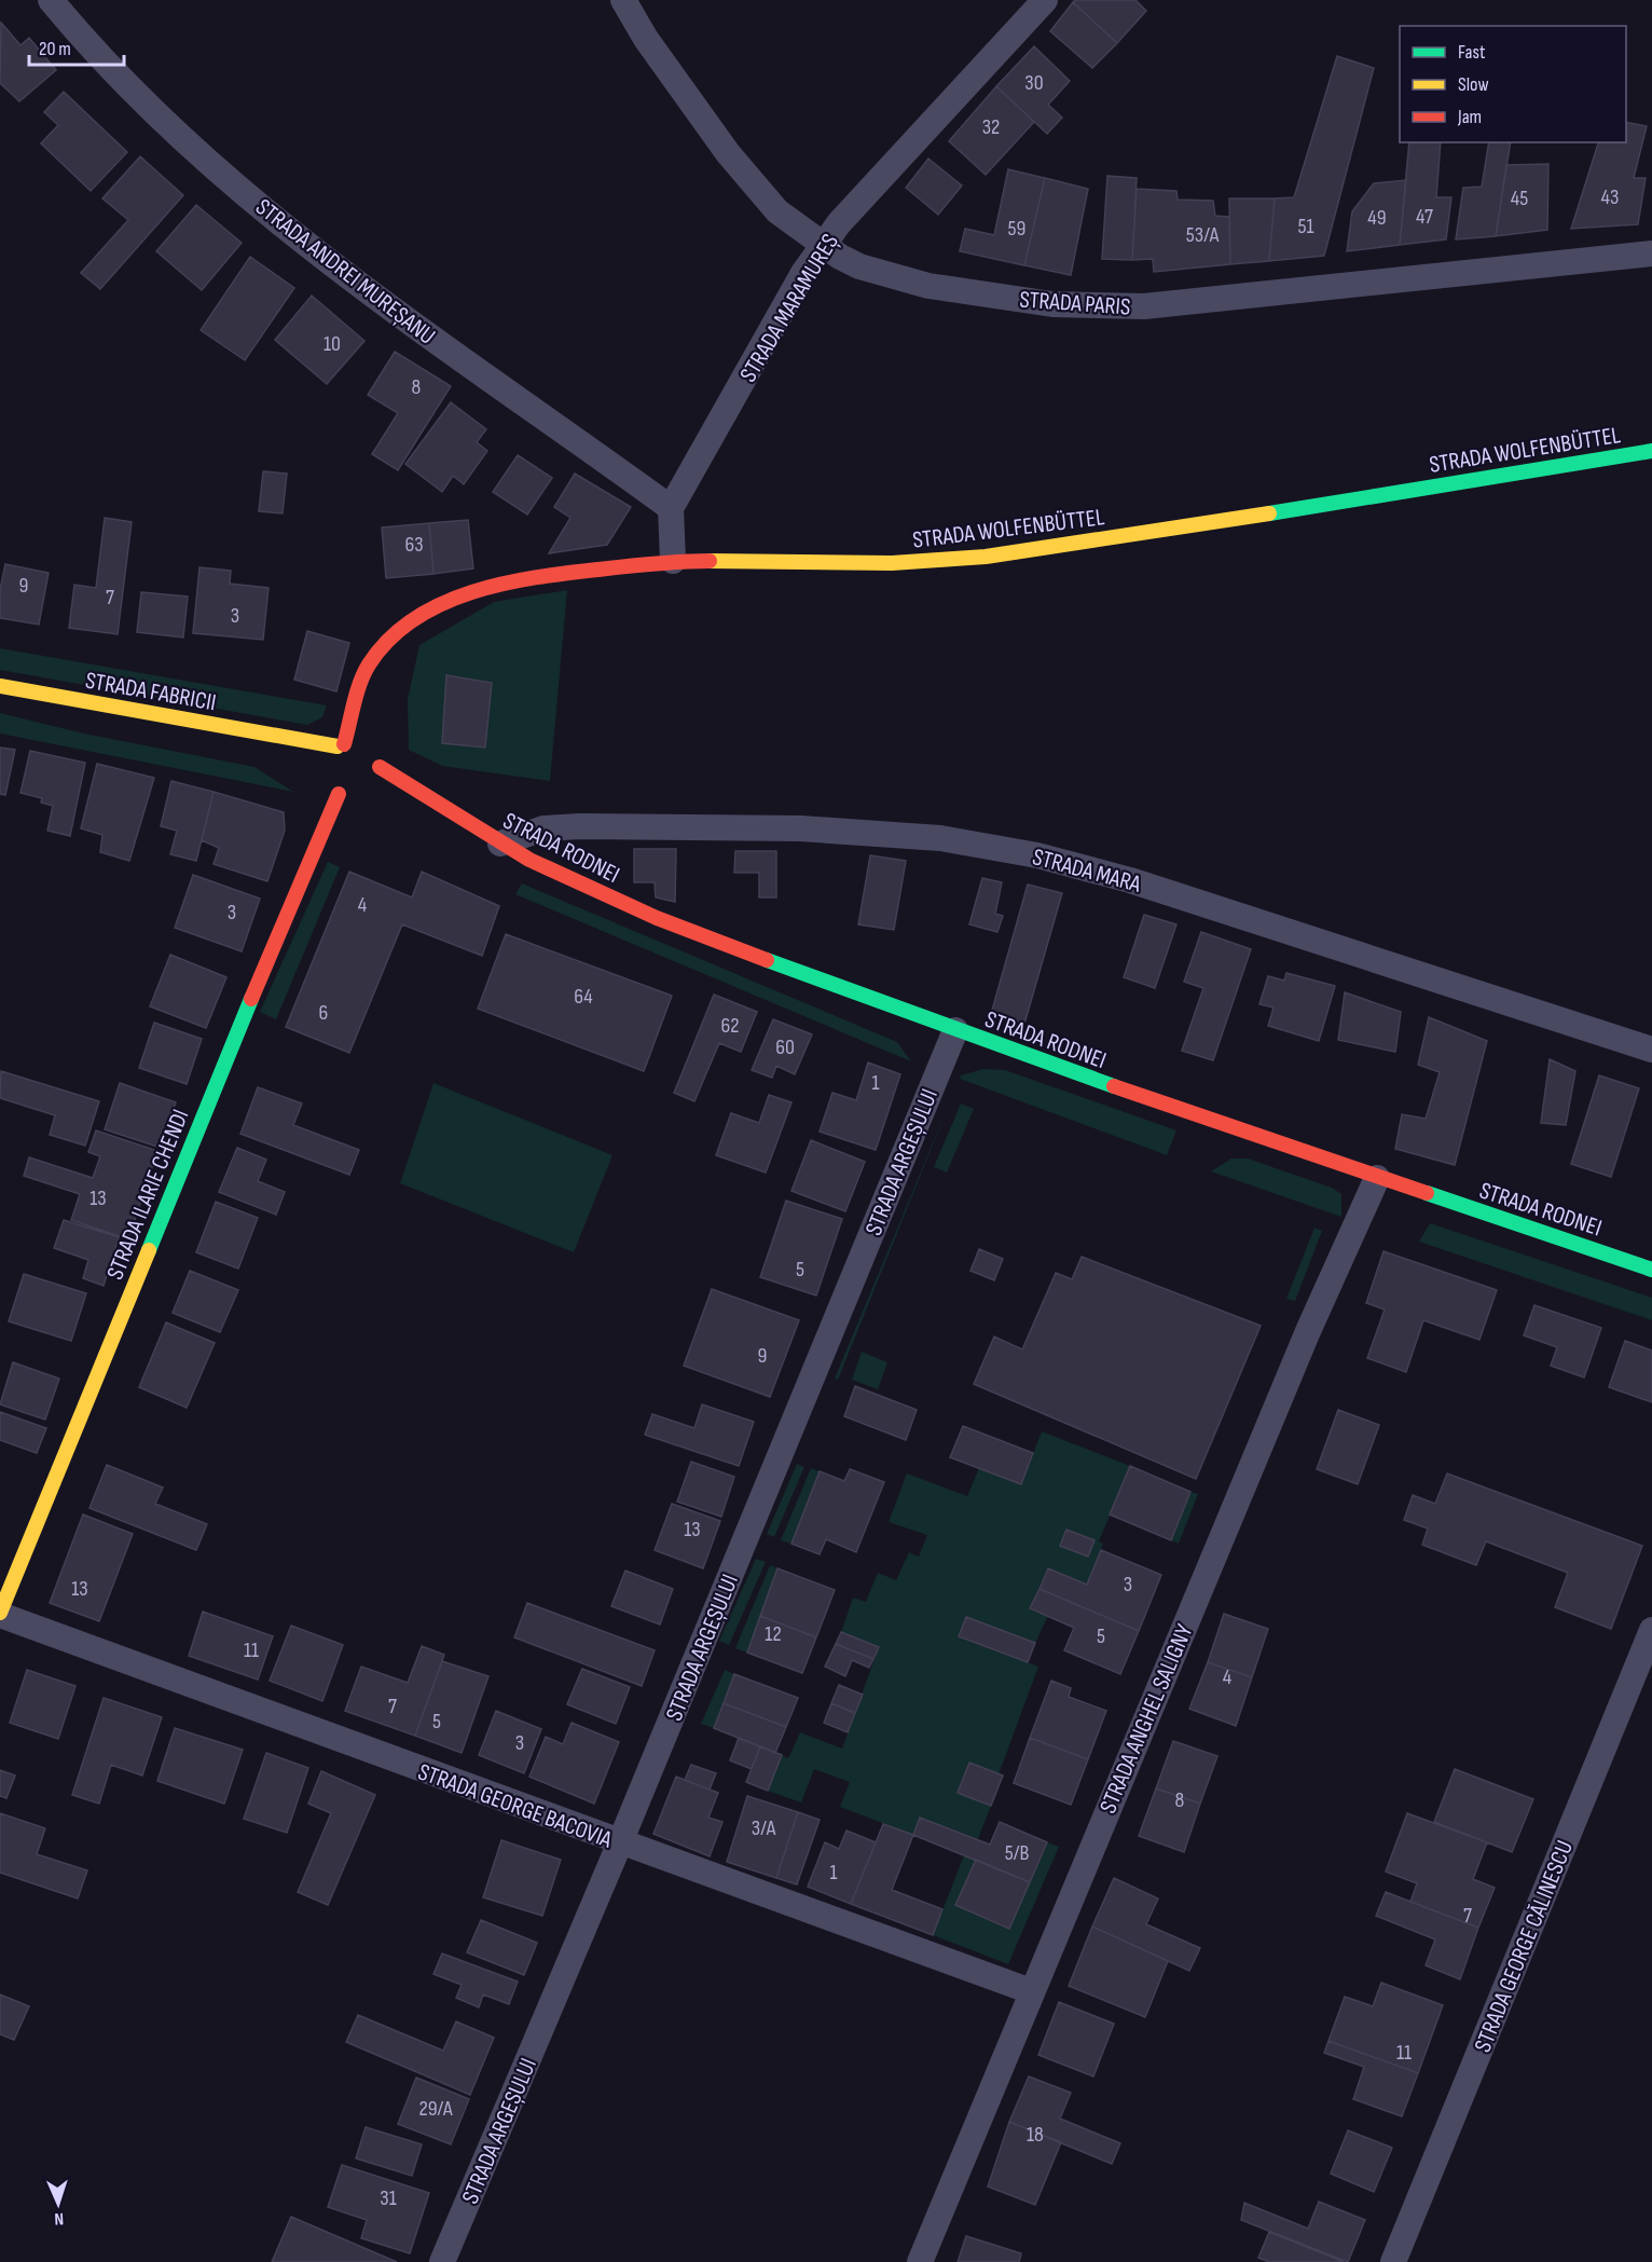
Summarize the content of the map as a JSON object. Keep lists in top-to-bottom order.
{
  "streets": {
    "main road": [
      "STRADA WOLFENBÜTTEL",
      "STRADA FABRICII",
      "STRADA RODNEI",
      "STRADA ILARIE CHENDI"
    ],
    "street": [
      "STRADA ANDREI MUREȘANU",
      "STRADA PARIS",
      "STRADA MARAMUREȘ",
      "STRADA MARA",
      "STRADA ARGEȘULUI",
      "STRADA ANGHEL SALIGNY",
      "STRADA GEORGE BACOVIA",
      "STRADA GEORGE CĂLINESCU"
    ]
  },
  "crossings": [
    ["STRADA ANDREI MUREȘANU", "STRADA MARAMUREȘ"],
    ["STRADA PARIS", "STRADA MARAMUREȘ"],
    ["STRADA WOLFENBÜTTEL", "STRADA FABRICII"],
    ["STRADA RODNEI", "STRADA MARA"],
    ["STRADA RODNEI", "STRADA ARGEȘULUI"],
    ["STRADA RODNEI", "STRADA ANGHEL SALIGNY"],
    ["STRADA ARGEȘULUI", "STRADA GEORGE BACOVIA"],
    ["STRADA ILARIE CHENDI", "STRADA GEORGE BACOVIA"],
    ["STRADA ANGHEL SALIGNY", "STRADA GEORGE BACOVIA"]
  ],
  "house_numbers": [
    "30",
    "32",
    "43",
    "45",
    "47",
    "49",
    "51",
    "59",
    "53/A",
    "10",
    "8",
    "63",
    "9",
    "7",
    "3",
    "4",
    "3",
    "64",
    "6",
    "62",
    "60",
    "1",
    "13",
    "5",
    "9",
    "13",
    "3",
    "13",
    "12",
    "5",
    "11",
    "4",
    "7",
    "5",
    "3",
    "8",
    "3/A",
    "5/B",
    "1",
    "7",
    "11",
    "29/A",
    "18",
    "31"
  ],
  "legend": ["Fast", "Slow", "Jam"],
  "scale_bar": "20 m",
  "north": "bottom"
}
